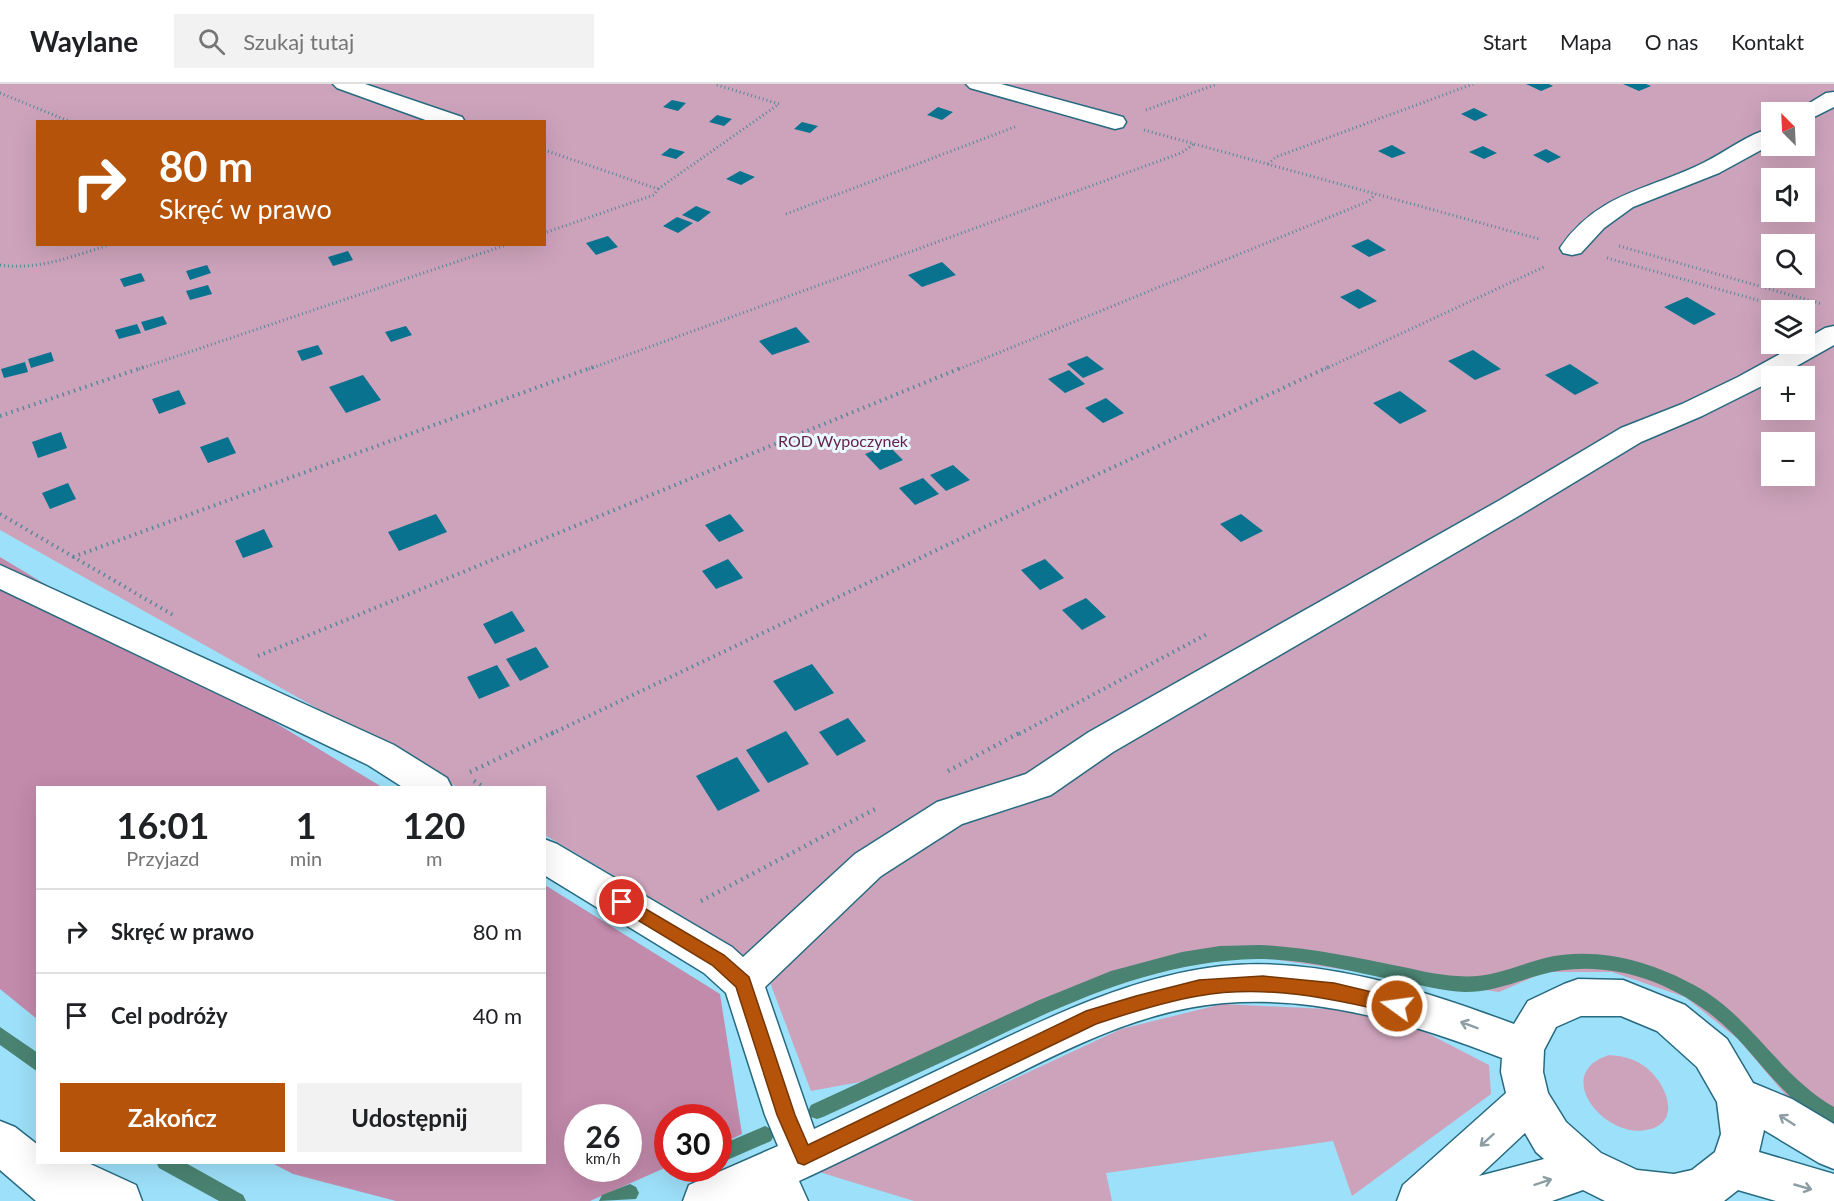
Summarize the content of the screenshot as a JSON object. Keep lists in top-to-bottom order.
{
  "parks": ["ROD Wypoczynek"],
  "north": "top left",
  "page": {
    "header": "Waylane",
    "search": "Szukaj tutaj",
    "nav": [
      "Start",
      "Mapa",
      "O nas",
      "Kontakt"
    ],
    "map_buttons": ["+", "−"],
    "turn": ["80 m", "Skręć w prawo"],
    "eta": [
      "16:01",
      "Przyjazd",
      "1",
      "min",
      "120",
      "m"
    ],
    "list": [
      {
        "name": "Skręć w prawo",
        "value": "80 m"
      },
      {
        "name": "Cel podróży",
        "value": "40 m"
      }
    ],
    "buttons": ["Zakończ", "Udostępnij"],
    "speed": "26 km/h",
    "limit": "30"
  }
}
